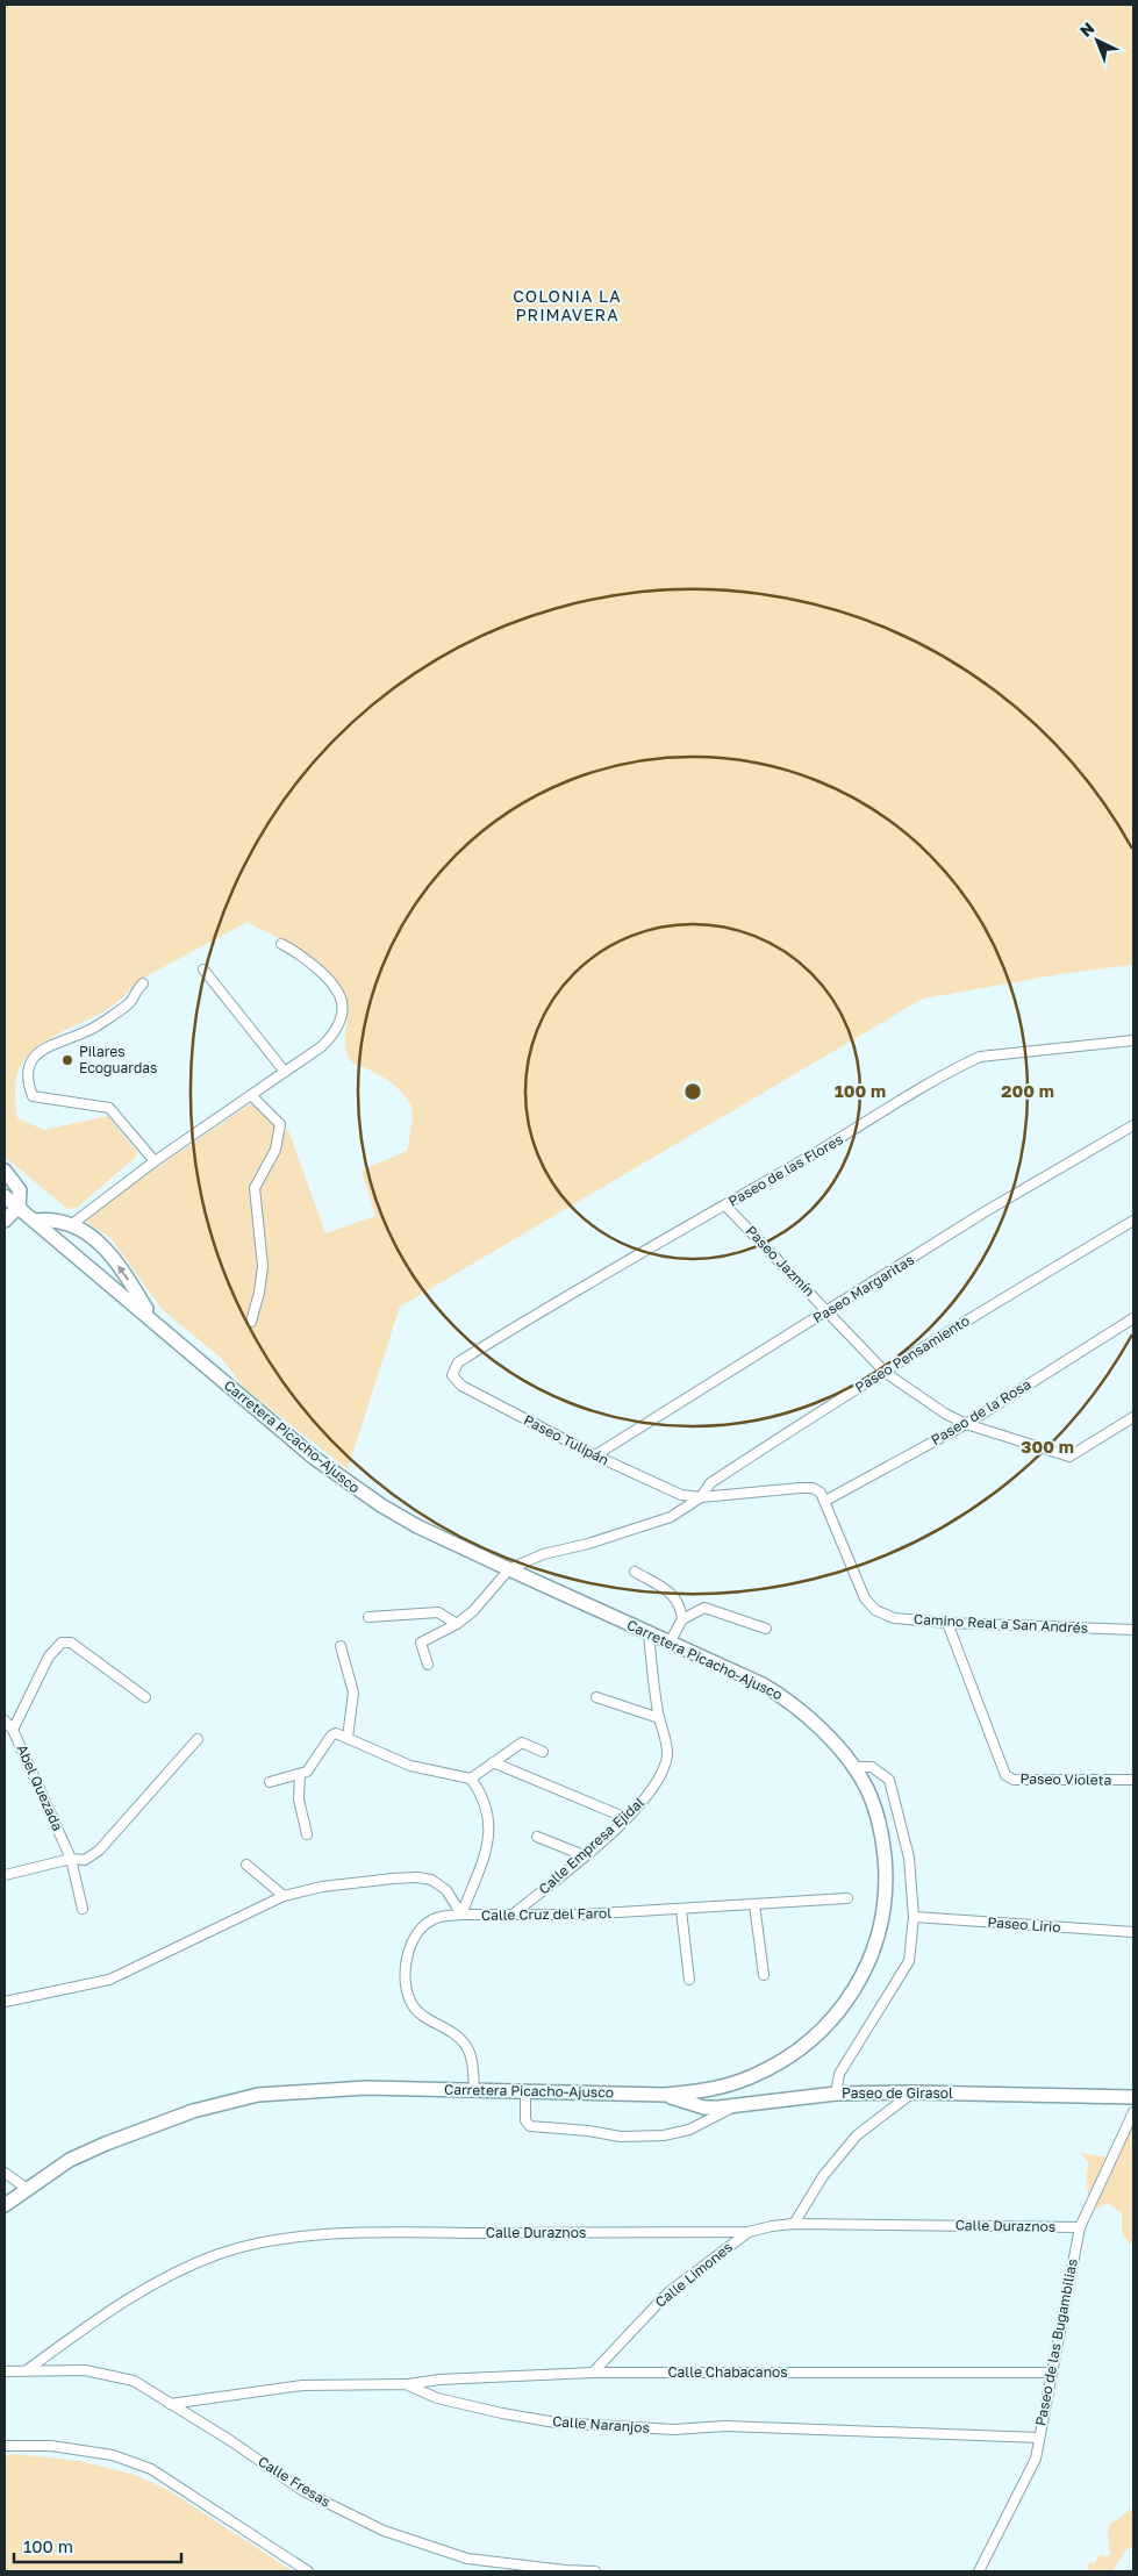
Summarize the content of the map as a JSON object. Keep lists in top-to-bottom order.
{
  "streets": {
    "main road": ["Carretera Picacho-Ajusco", "Paseo de Girasol"],
    "street": [
      "Paseo de las Flores",
      "Paseo Jazmín",
      "Paseo Margaritas",
      "Paseo Pensamiento",
      "Paseo de la Rosa",
      "Paseo Tulipán",
      "Camino Real a San Andrés",
      "Paseo Violeta",
      "Abel Quezada",
      "Calle Empresa Ejidal",
      "Calle Cruz del Farol",
      "Paseo Lirio",
      "Calle Duraznos",
      "Calle Limones",
      "Paseo de las Bugambilias",
      "Calle Chabacanos",
      "Calle Naranjos",
      "Calle Fresas"
    ]
  },
  "crossings": [
    ["Paseo de las Flores", "Paseo Jazmín"],
    ["Paseo de las Flores", "Paseo Tulipán"],
    ["Paseo Jazmín", "Paseo Margaritas"],
    ["Paseo Jazmín", "Paseo Pensamiento"],
    ["Paseo Jazmín", "Paseo de la Rosa"],
    ["Paseo Margaritas", "Paseo Tulipán"],
    ["Paseo Pensamiento", "Paseo Tulipán"],
    ["Paseo de la Rosa", "Camino Real a San Andrés"],
    ["Carretera Picacho-Ajusco", "Calle Empresa Ejidal"],
    ["Carretera Picacho-Ajusco", "Paseo de Girasol"],
    ["Camino Real a San Andrés", "Paseo Violeta"],
    ["Calle Empresa Ejidal", "Calle Cruz del Farol"],
    ["Calle Duraznos", "Calle Limones"],
    ["Calle Duraznos", "Paseo de las Bugambilias"],
    ["Calle Duraznos", "Calle Fresas"],
    ["Calle Limones", "Calle Chabacanos"],
    ["Paseo de las Bugambilias", "Calle Chabacanos"],
    ["Paseo de las Bugambilias", "Calle Naranjos"],
    ["Calle Chabacanos", "Calle Naranjos"],
    ["Calle Naranjos", "Calle Fresas"]
  ],
  "districts": ["COLONIA LA PRIMAVERA"],
  "places": ["Pilares Ecoguardas"],
  "scale_bar": "100 m",
  "north": "top left",
  "rings": ["100 m", "200 m", "300 m"]
}
